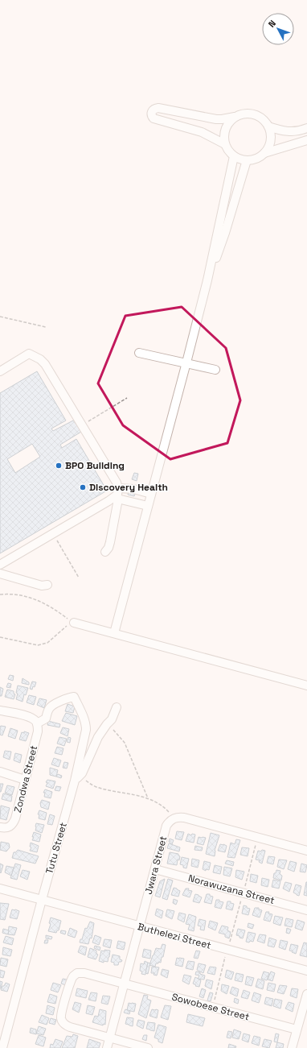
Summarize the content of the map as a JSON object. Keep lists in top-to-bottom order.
{
  "streets": {
    "street": [
      "Zondwa Street",
      "Tutu Street",
      "Jwara Street",
      "Norawuzana Street",
      "Buthelezi Street",
      "Sowobese Street"
    ]
  },
  "crossings": [
    ["Zondwa Street", "Tutu Street"],
    ["Tutu Street", "Buthelezi Street"],
    ["Jwara Street", "Norawuzana Street"],
    ["Jwara Street", "Buthelezi Street"],
    ["Jwara Street", "Sowobese Street"]
  ],
  "places": ["BPO Building", "Discovery Health"],
  "north": "top left"
}
